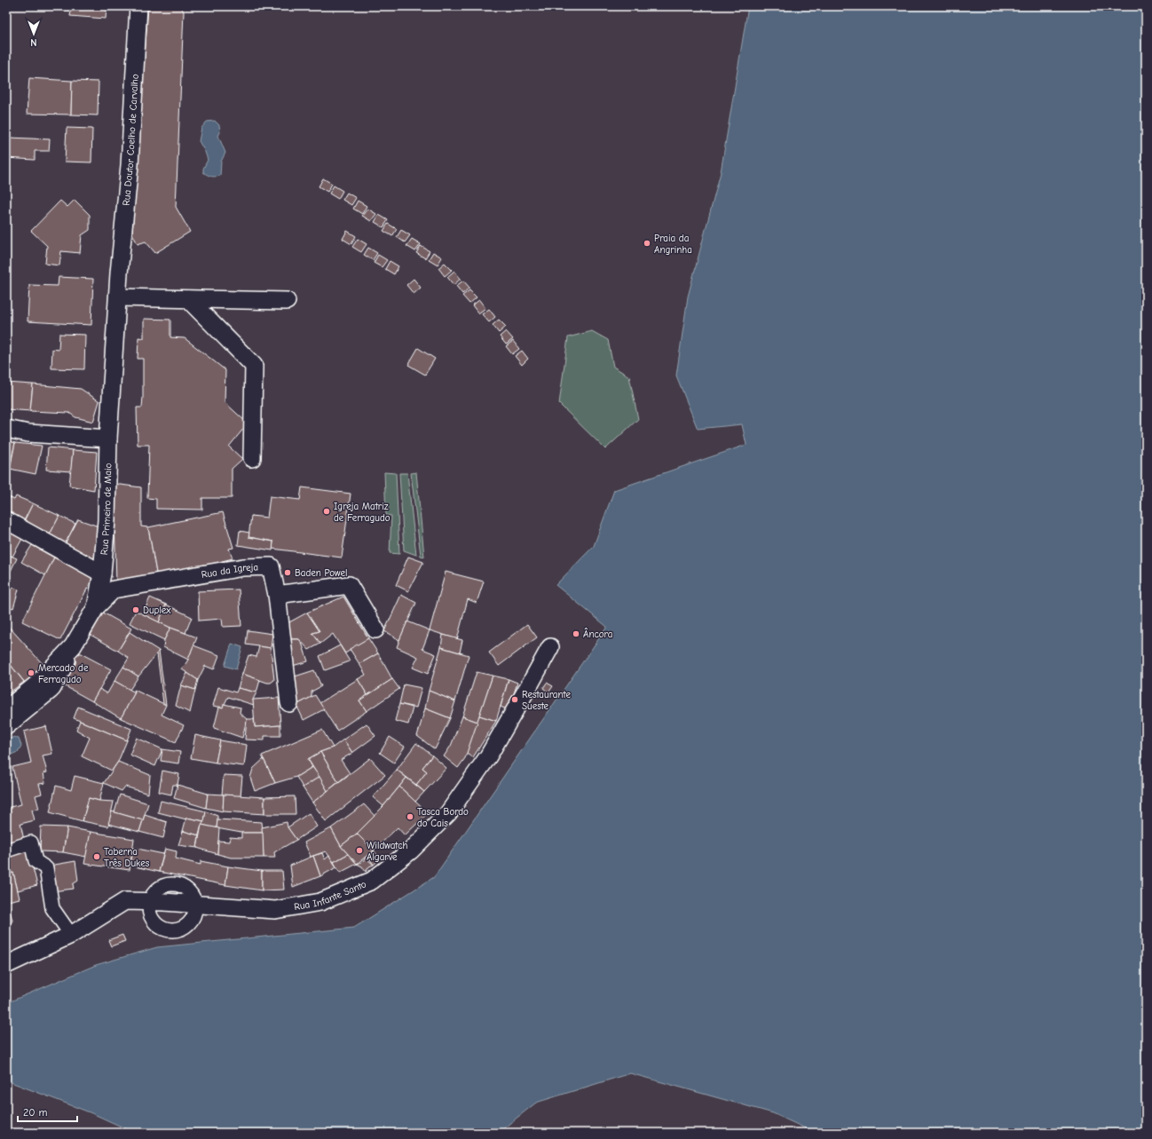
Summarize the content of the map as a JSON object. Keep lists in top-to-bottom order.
{
  "streets": {
    "street": [
      "Rua Doutor Coelho de Carvalho",
      "Rua Primeiro de Maio",
      "Rua da Igreja",
      "Rua Infante Santo"
    ]
  },
  "crossings": [
    ["Rua Doutor Coelho de Carvalho", "Rua Primeiro de Maio"],
    ["Rua Primeiro de Maio", "Rua da Igreja"]
  ],
  "places": [
    "Praia da Angrinha",
    "Igreja Matriz de Ferragudo",
    "Baden Powel",
    "Duplex",
    "Âncora",
    "Mercado de Ferragudo",
    "Restaurante Sueste",
    "Tasca Bordo do Cais",
    "Wildwatch Algarve",
    "Taberna Três Dukes"
  ],
  "scale_bar": "20 m",
  "north": "bottom"
}
